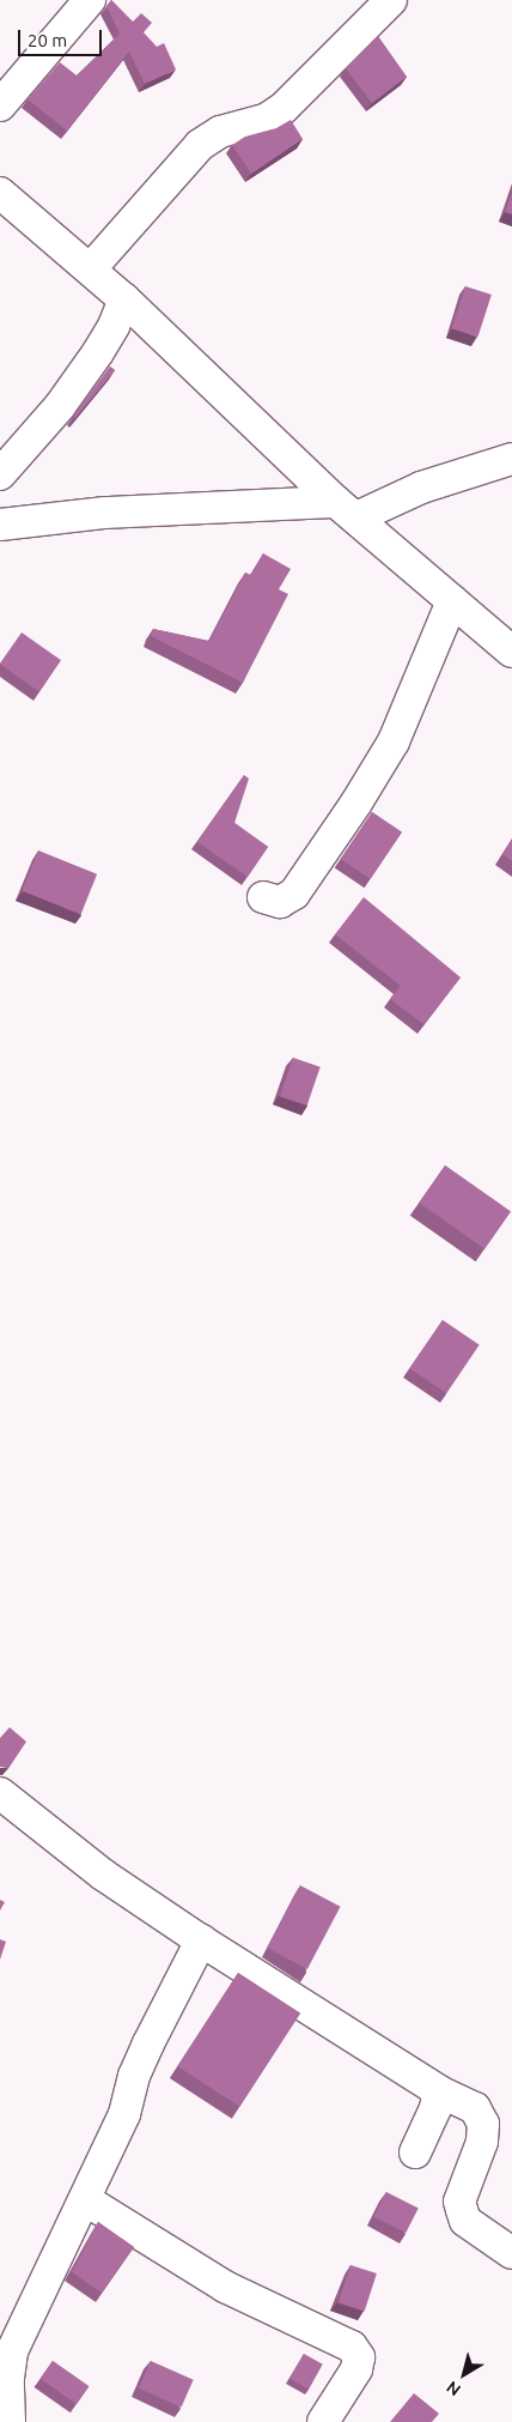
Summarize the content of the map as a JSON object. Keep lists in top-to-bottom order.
{
  "scale_bar": "20 m",
  "north": "bottom left"
}
